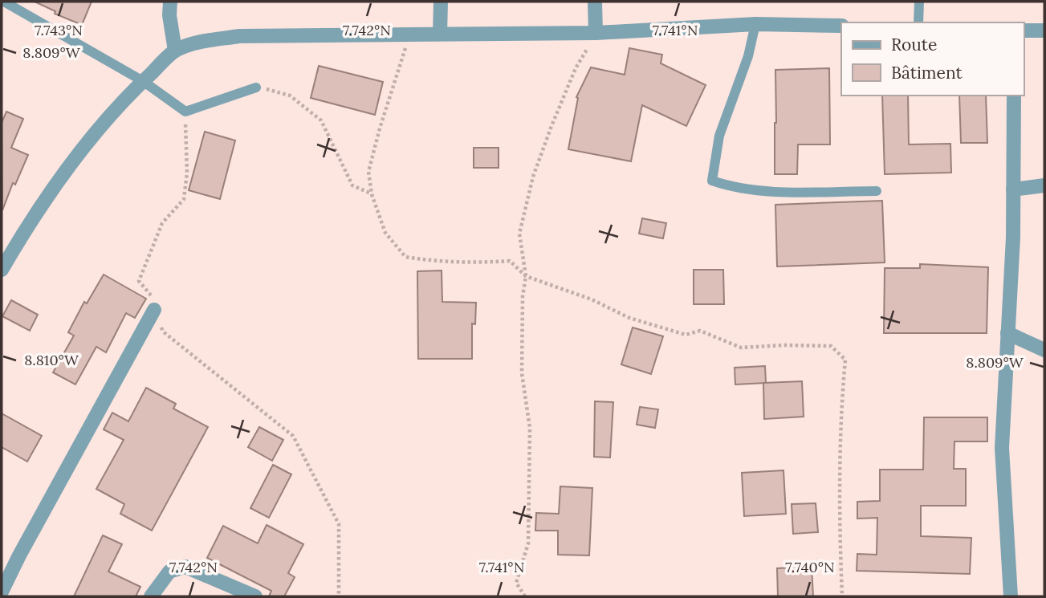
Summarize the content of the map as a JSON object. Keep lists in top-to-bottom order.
{
  "legend": ["Route", "Bâtiment"],
  "coordinates": [
    "7.743°N",
    "7.742°N",
    "7.741°N",
    "8.809°W",
    "8.810°W",
    "7.740°N"
  ]
}
